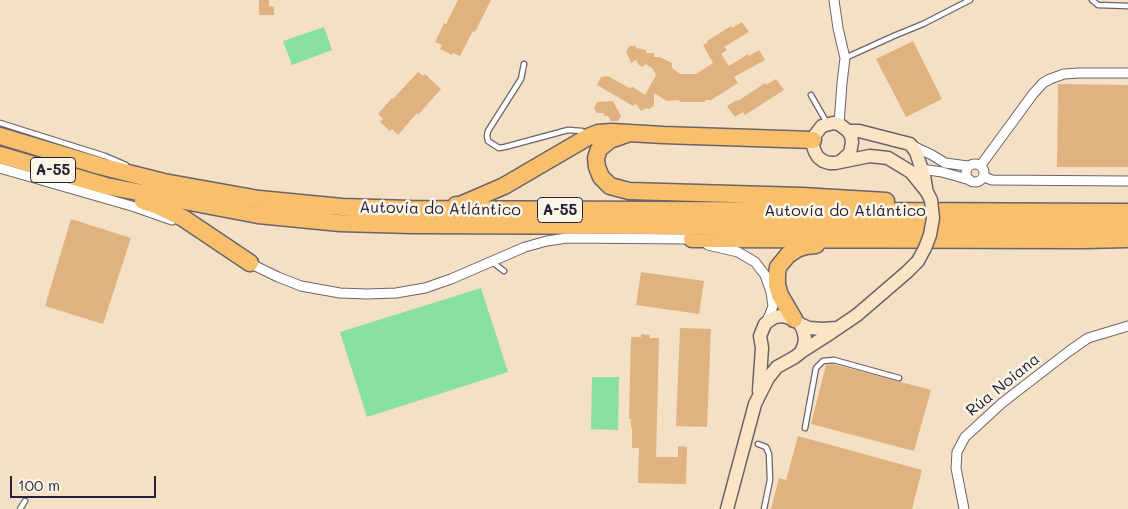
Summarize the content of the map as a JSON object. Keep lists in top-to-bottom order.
{
  "streets": {
    "highway": ["A-55", "Autovía do Atlántico"],
    "street": ["Rúa Noiana"]
  },
  "scale_bar": "100 m"
}
